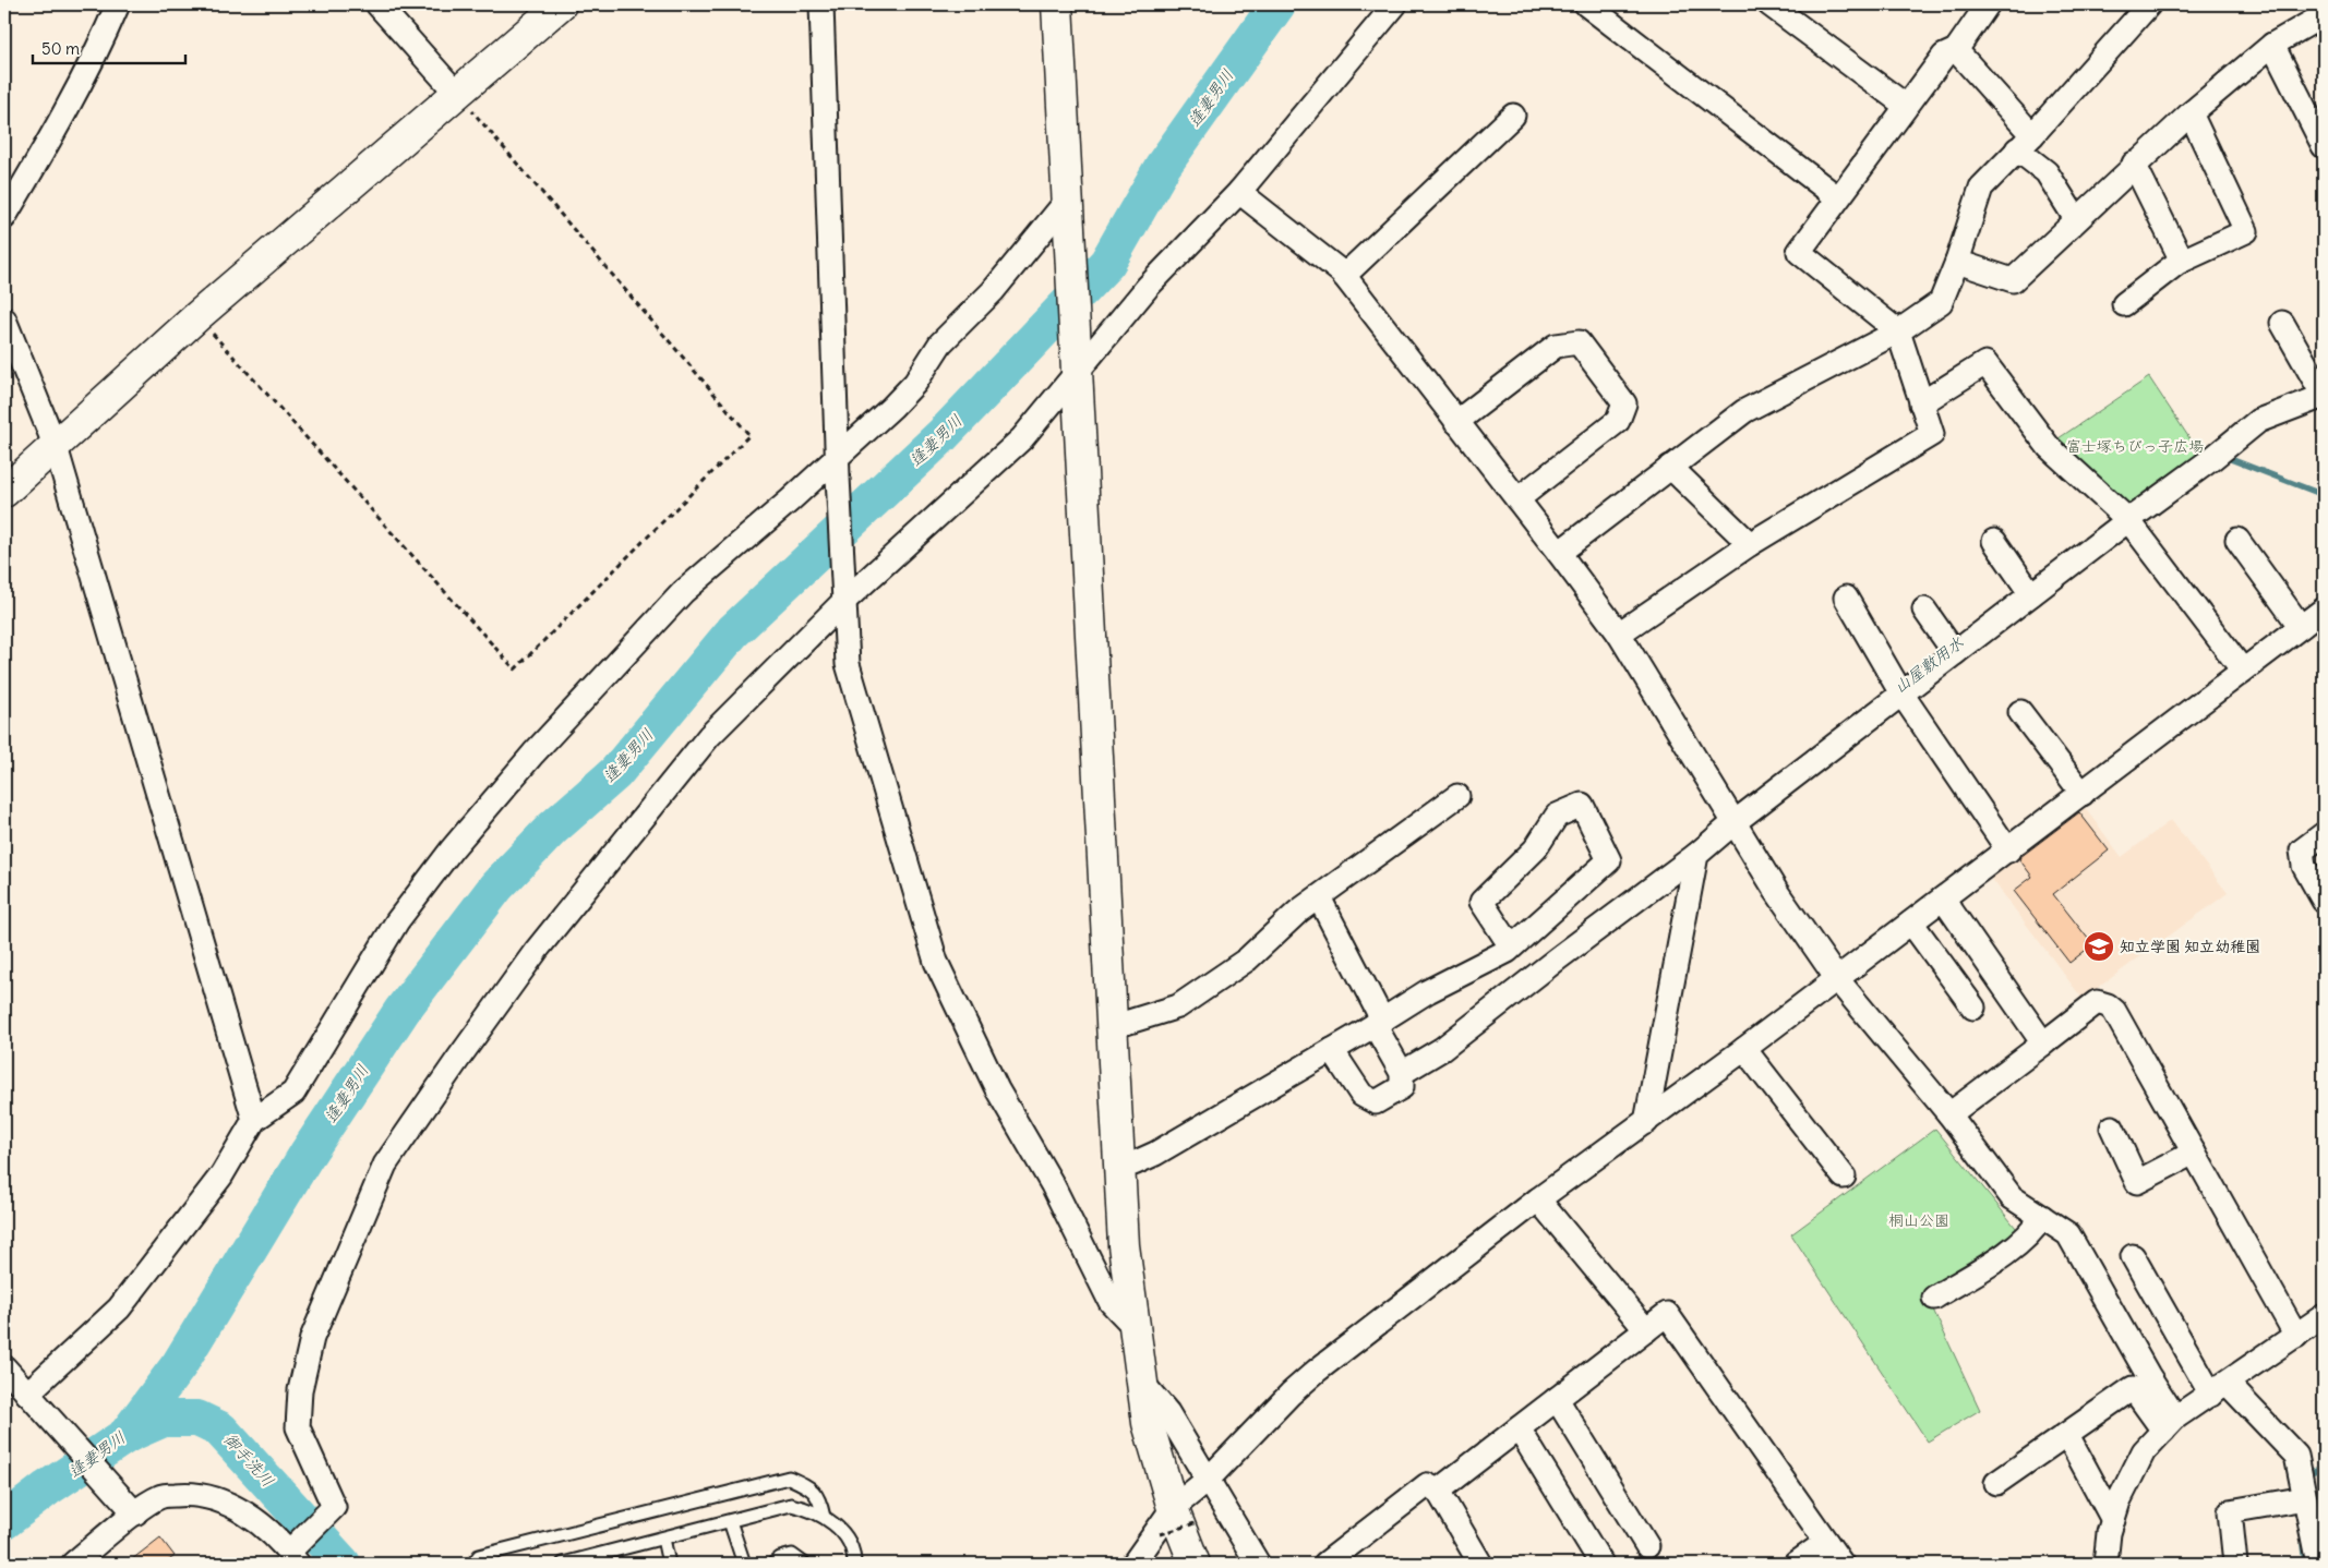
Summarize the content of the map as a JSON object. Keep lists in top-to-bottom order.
{
  "water": ["逢妻男川", "山屋敷用水", "御手洗川"],
  "parks": ["富士塚ちびっ子広場", "桐山公園"],
  "places": {
    "school or university": ["知立学園 知立幼稚園"]
  },
  "scale_bar": "50 m"
}
